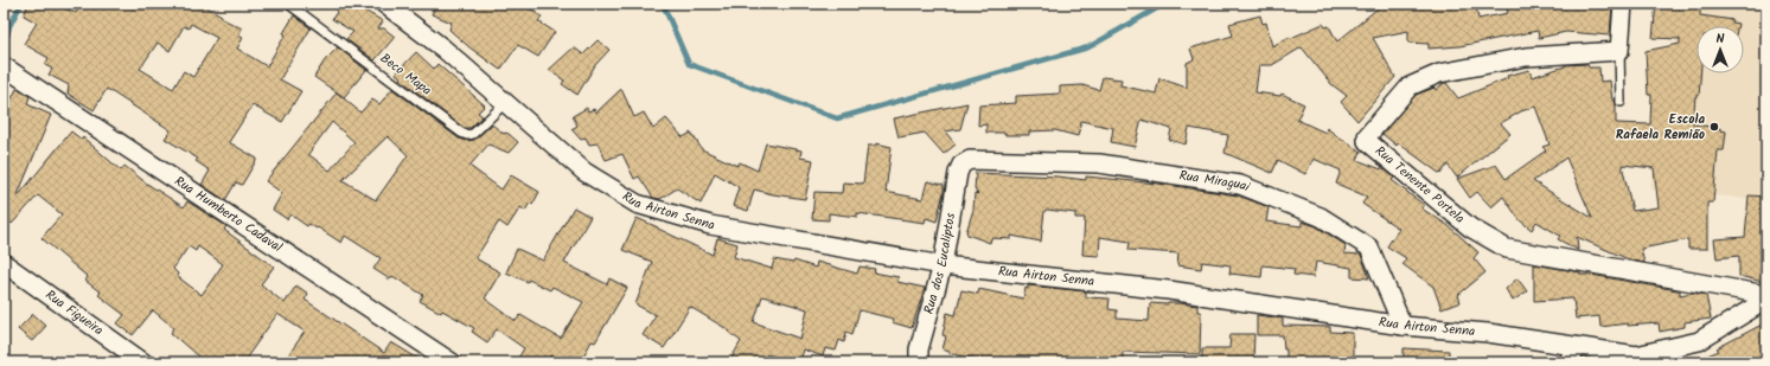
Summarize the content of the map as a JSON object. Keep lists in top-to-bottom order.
{
  "streets": {
    "street": [
      "Rua Miraguai",
      "Rua Tenente Portela",
      "Rua Airton Senna",
      "Rua Humberto Cadaval",
      "Rua dos Eucaliptos",
      "Rua Figueira"
    ],
    "lane": ["Beco Mapa"]
  },
  "crossings": [
    ["Beco Mapa", "Rua Airton Senna"],
    ["Rua Miraguai", "Rua Airton Senna"],
    ["Rua Miraguai", "Rua dos Eucaliptos"],
    ["Rua Airton Senna", "Rua dos Eucaliptos"]
  ],
  "places": ["Escola Rafaela Remião"],
  "north": "top"
}
